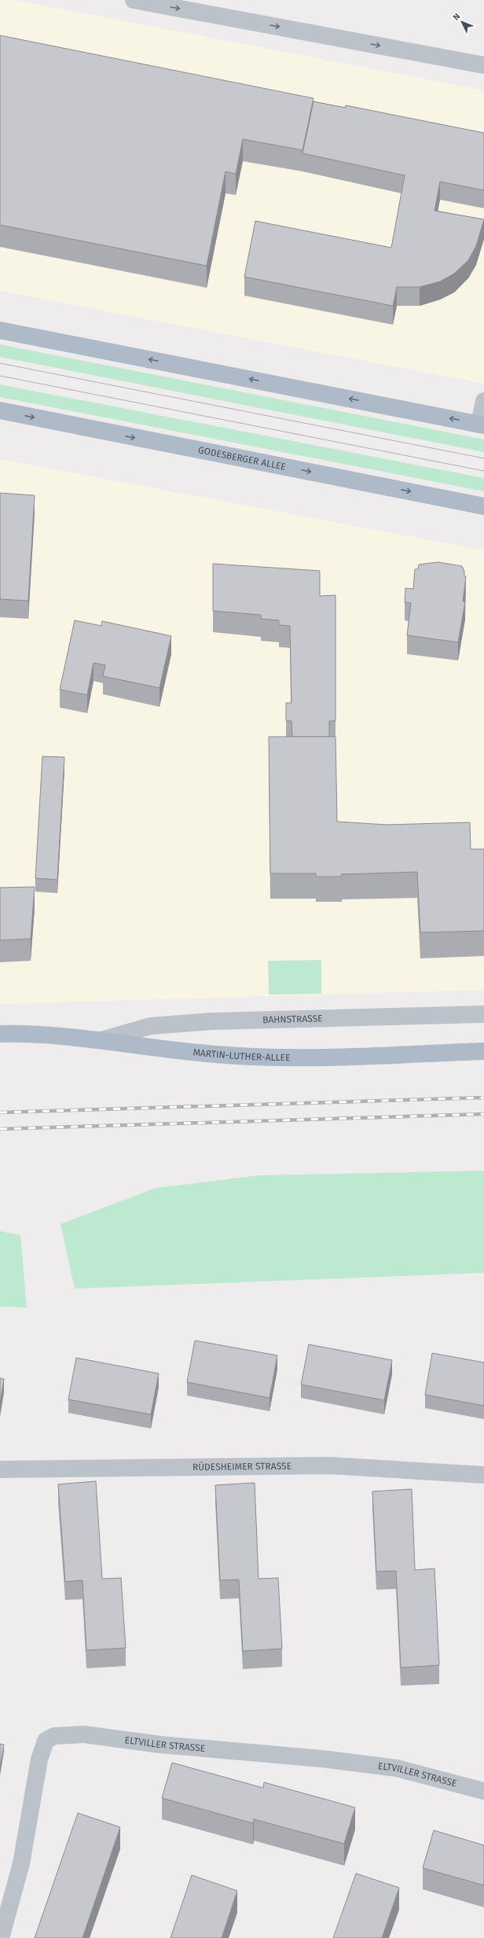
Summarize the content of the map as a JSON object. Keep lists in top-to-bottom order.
{
  "streets": {
    "main road": ["GODESBERGER ALLEE", "MARTIN-LUTHER-ALLEE"],
    "street": ["BAHNSTRASSE", "RÜDESHEIMER STRASSE", "ELTVILLER STRASSE"]
  },
  "crossings": [
    ["BAHNSTRASSE", "MARTIN-LUTHER-ALLEE"]
  ],
  "north": "top left"
}
